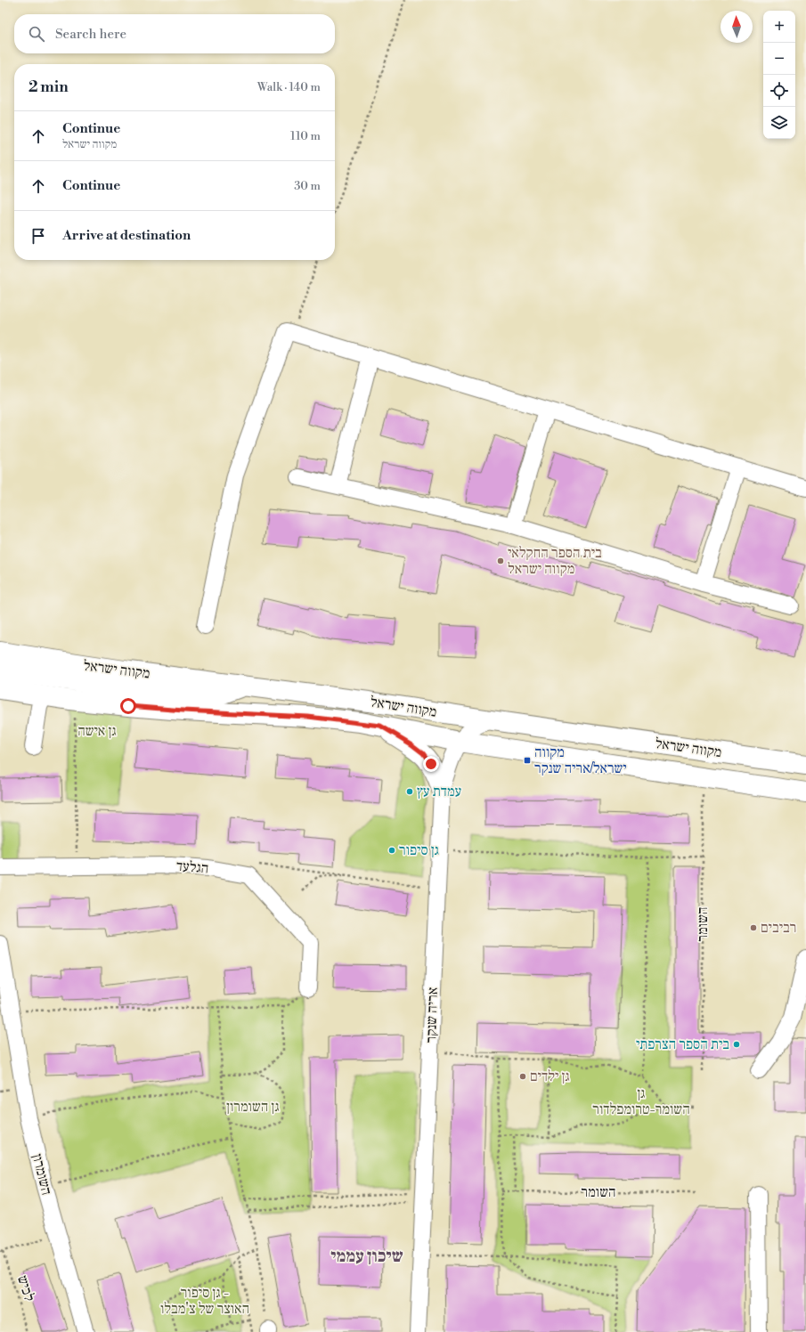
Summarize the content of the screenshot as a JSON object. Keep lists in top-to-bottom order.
{
  "streets": {
    "main road": ["מקווה ישראל"],
    "street": ["הגלעד", "אריה שנקר", "השומרון"],
    "path": ["השומר", "לכיש"]
  },
  "crossings": [
    ["מקווה ישראל", "השומר"],
    ["מקווה ישראל", "אריה שנקר"]
  ],
  "districts": ["שיכון עממי"],
  "parks": [
    "גן אישה",
    "גן השומר-טרומפלדור",
    "גן השומרון",
    "גן סיפור - האוצר של צ'מבלו"
  ],
  "places": {
    "other": [
      "בית הספר החקלאי מקווה ישראל",
      "עמדת עץ",
      "גן סיפור",
      "רביבים",
      "בית הספר הצרפתי",
      "גן ילדים"
    ],
    "transit": ["מקווה ישראל/אריה שנקר"]
  },
  "north": "top",
  "page": {
    "map_buttons": ["+", "−"],
    "search": "Search here",
    "heading": ["2 min", "Walk · 140 m"],
    "list": [
      ["Continue", "מקווה ישראל", "110 m"],
      ["Continue", "30 m"],
      "Arrive at destination"
    ]
  }
}
